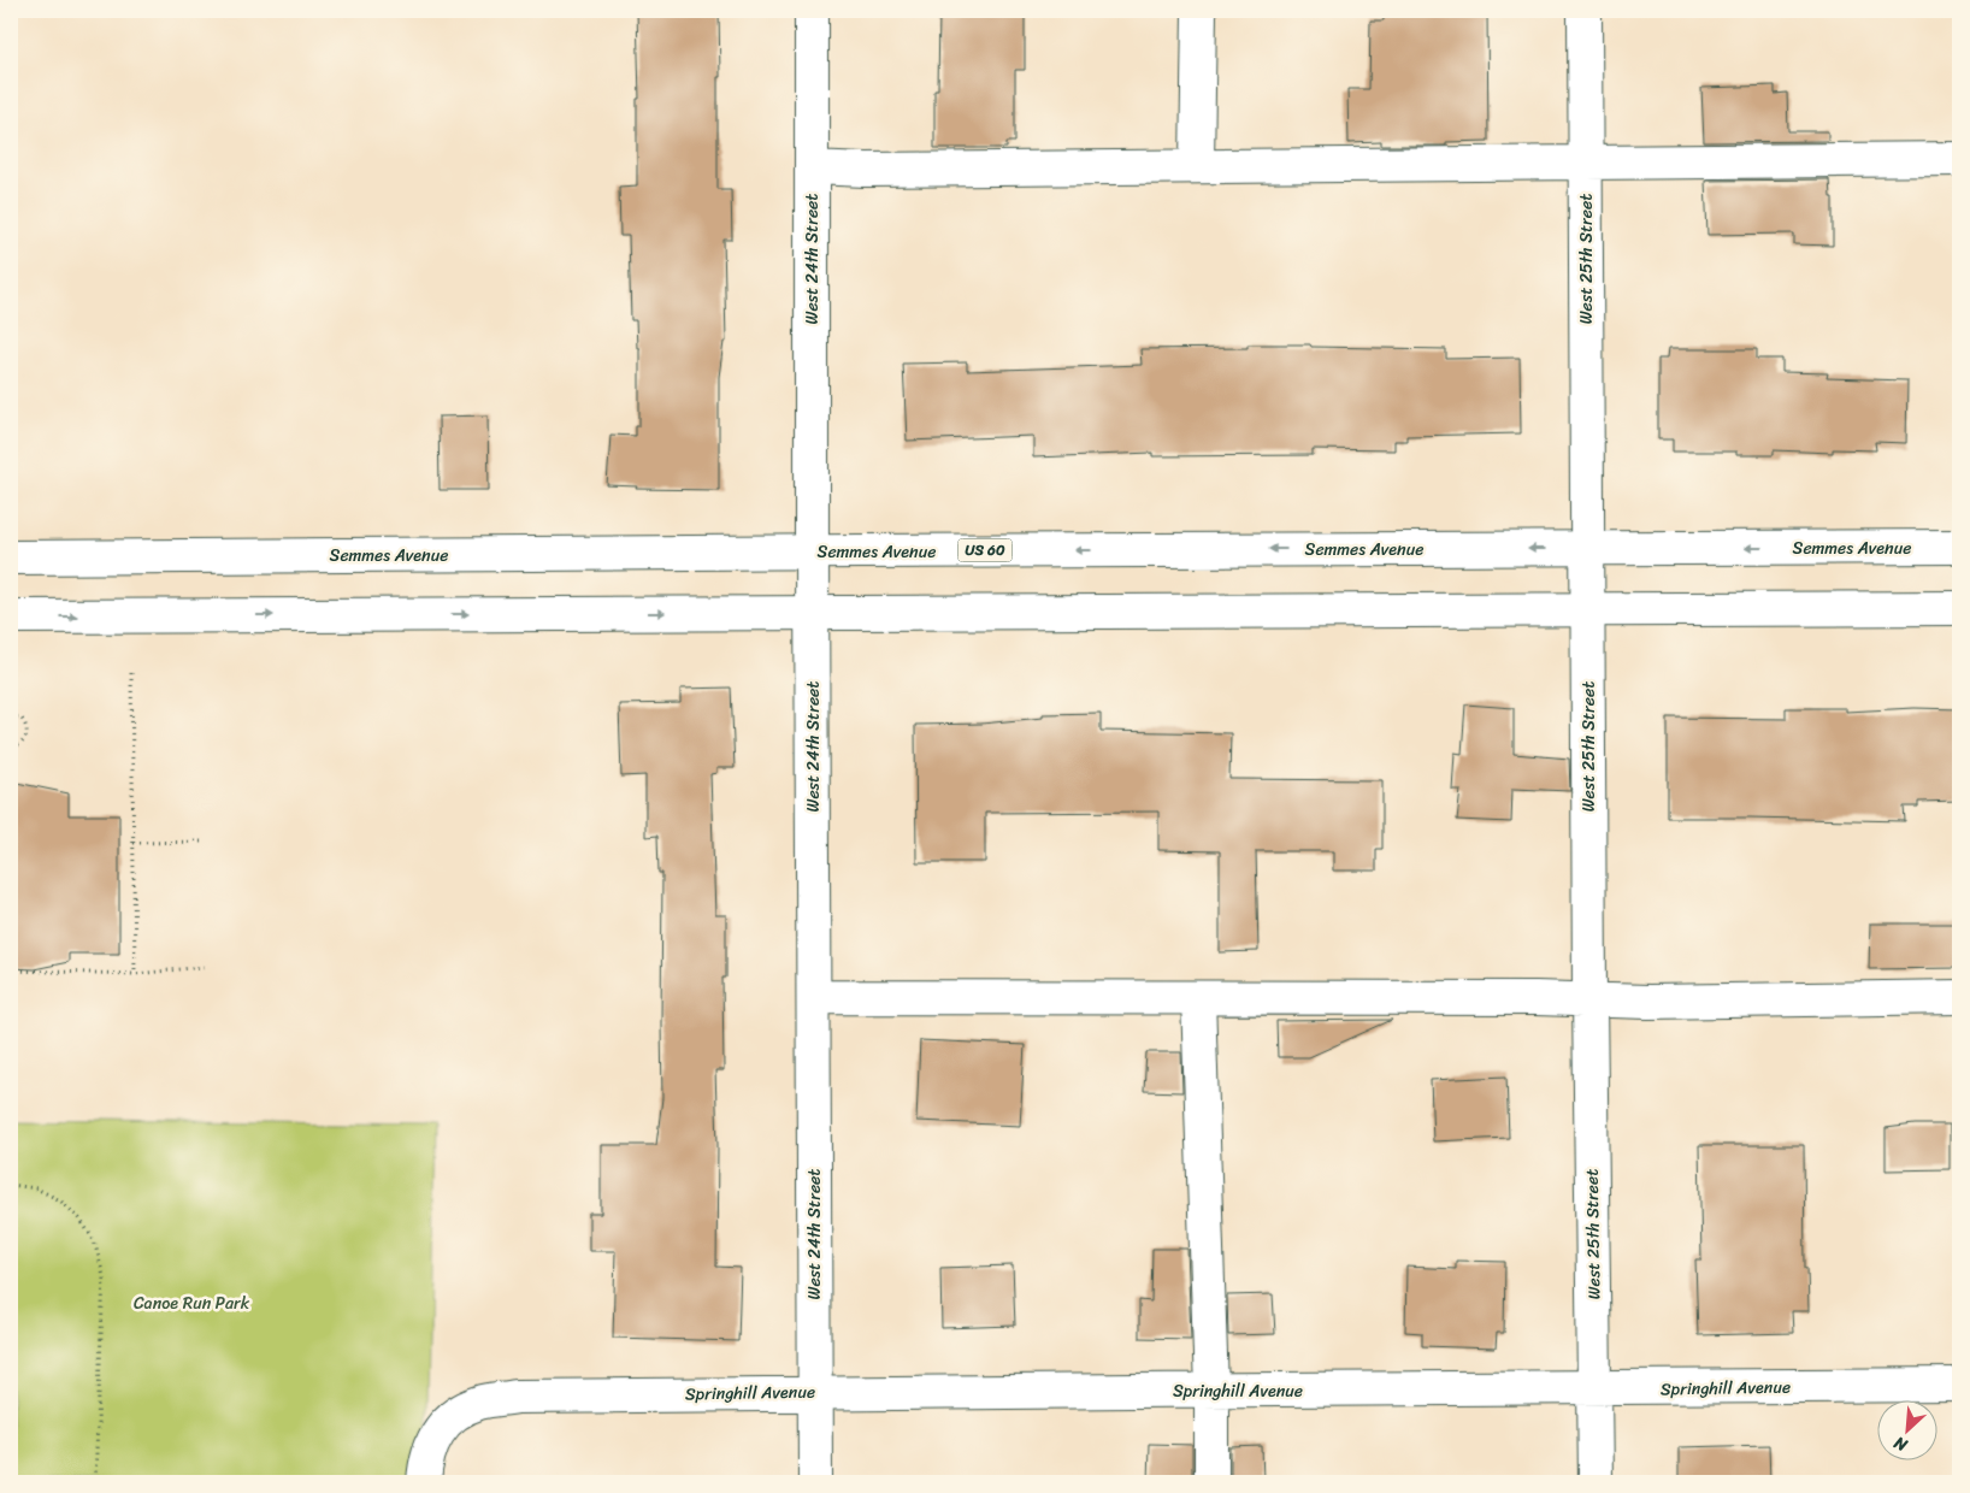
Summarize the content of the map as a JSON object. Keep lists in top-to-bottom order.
{
  "streets": {
    "street": [
      "West 24th Street",
      "West 25th Street",
      "Semmes Avenue",
      "US 60",
      "Springhill Avenue"
    ]
  },
  "crossings": [
    ["West 24th Street", "Semmes Avenue"],
    ["West 24th Street", "Springhill Avenue"],
    ["West 25th Street", "Semmes Avenue"],
    ["West 25th Street", "Springhill Avenue"]
  ],
  "parks": ["Canoe Run Park"],
  "north": "bottom left"
}
